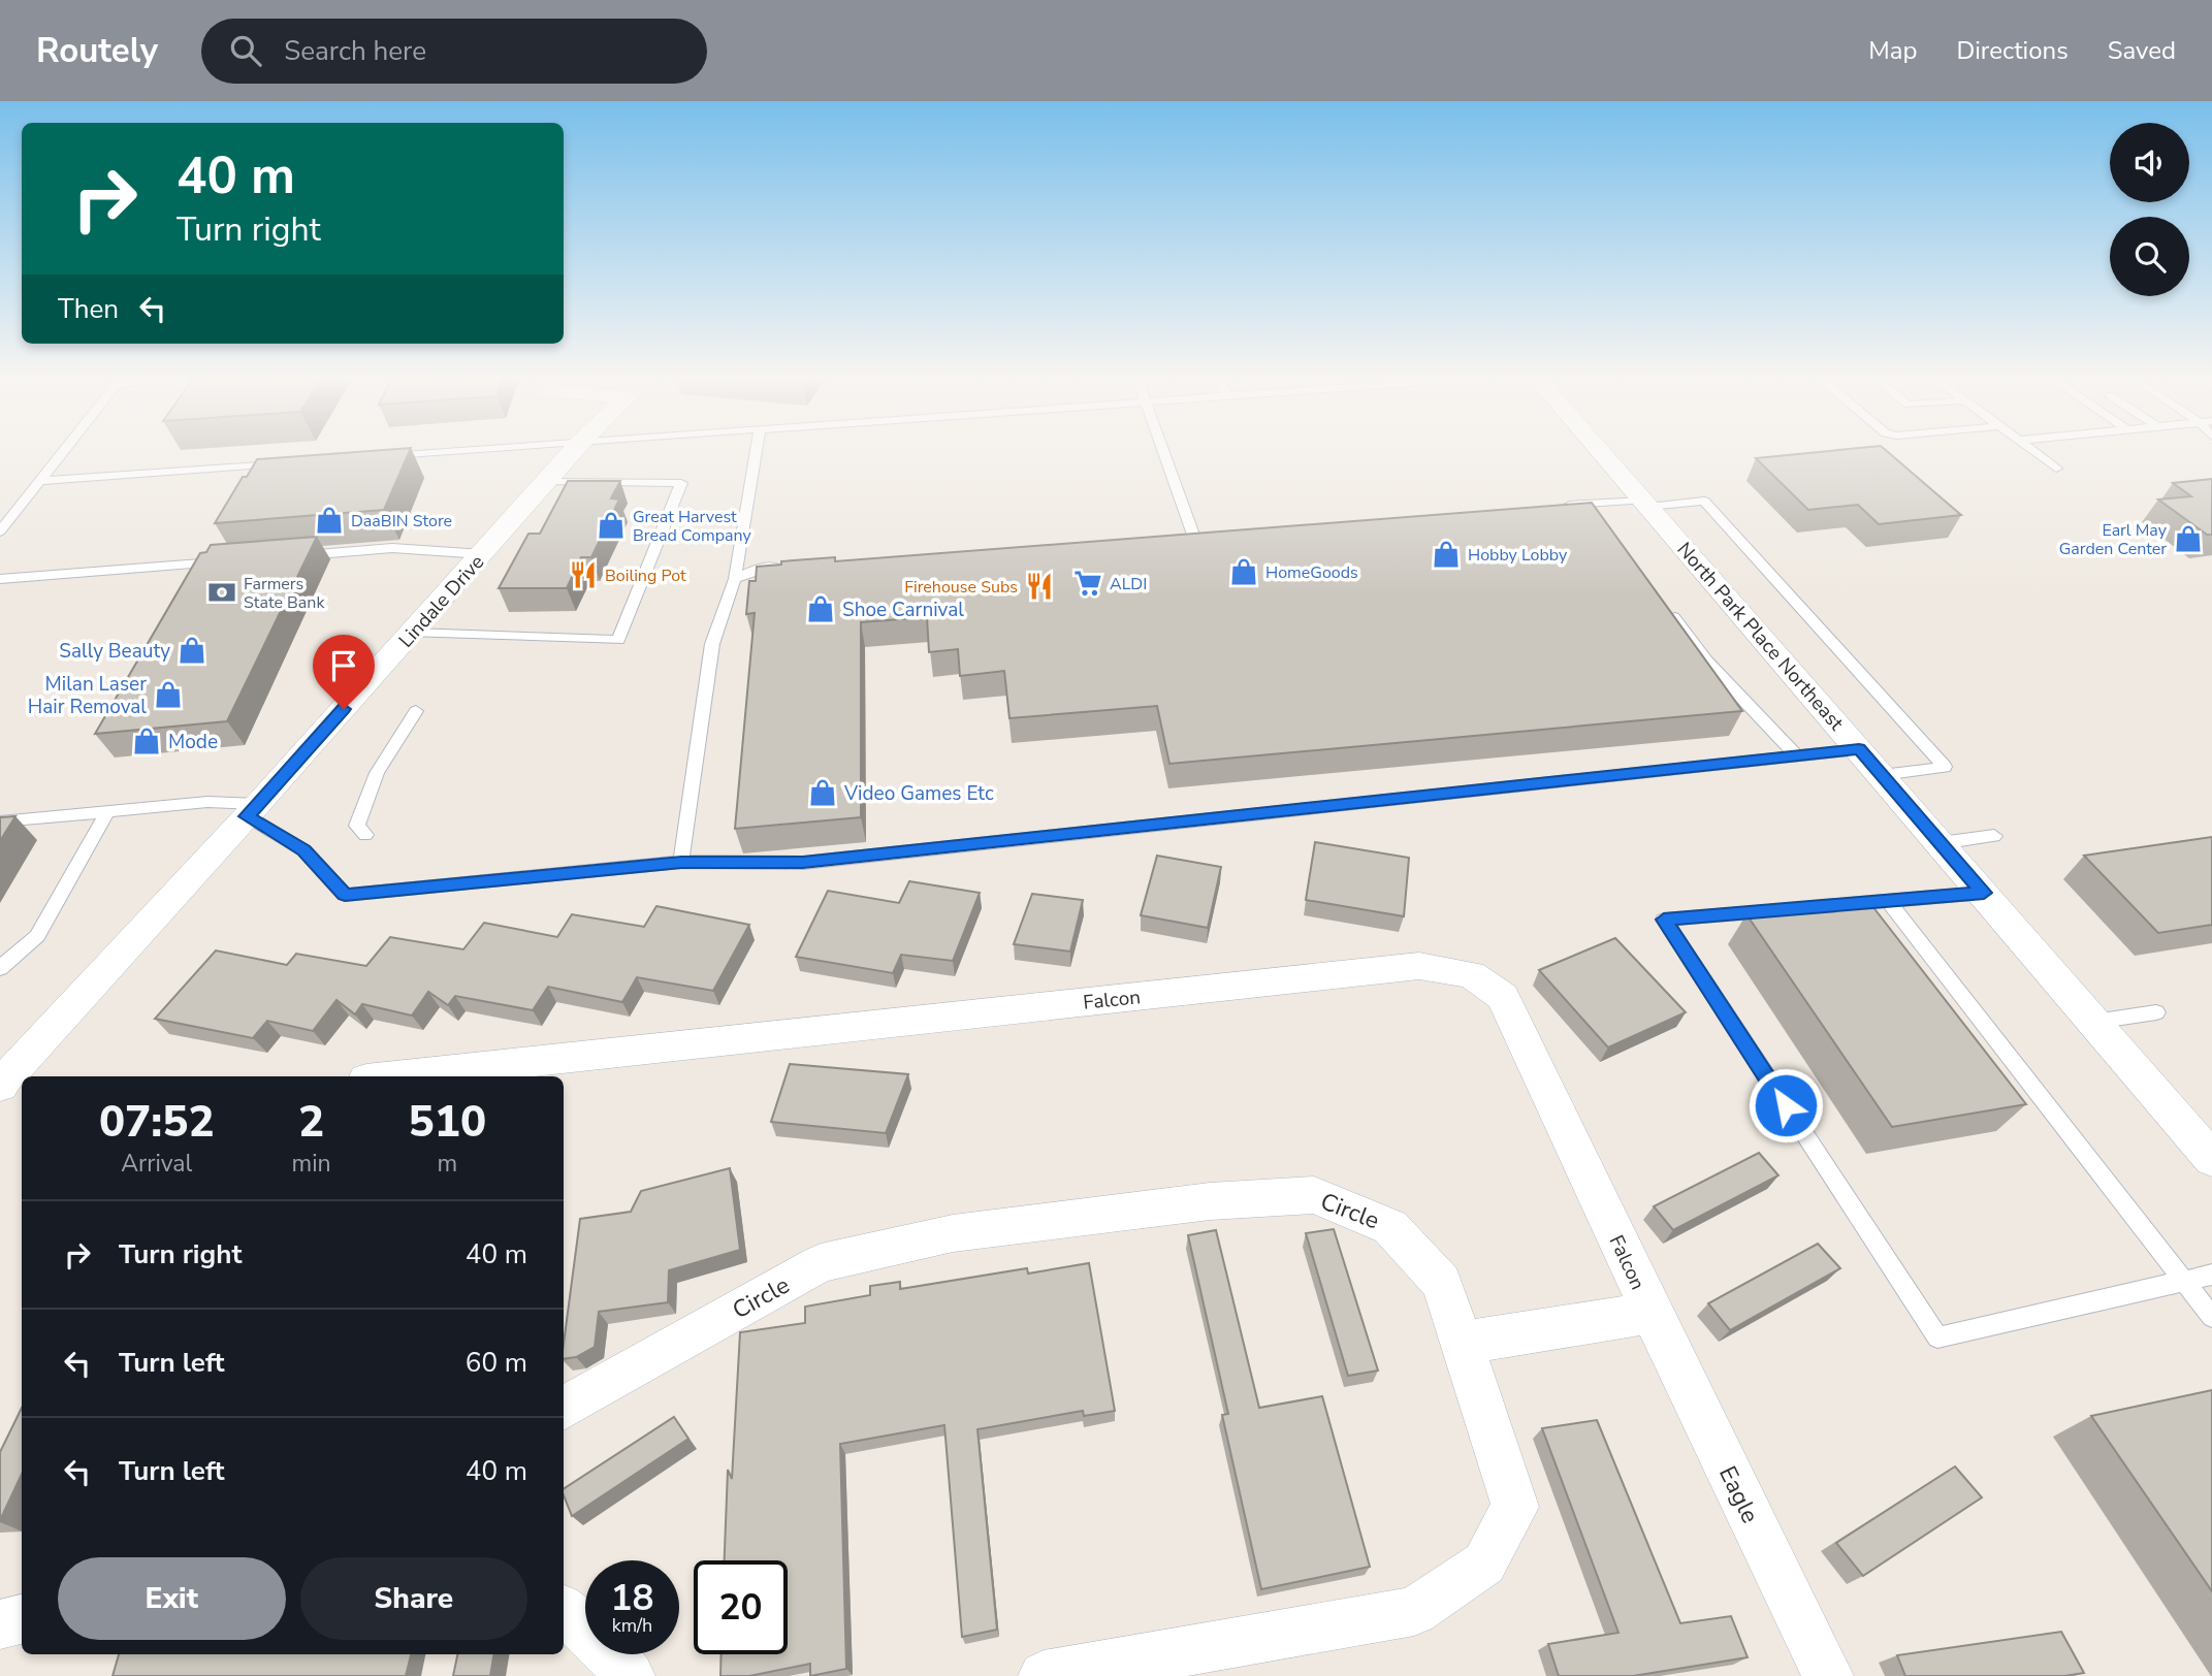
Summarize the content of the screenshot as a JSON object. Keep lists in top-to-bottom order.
{
  "streets": {
    "street": [
      "Lindale Drive",
      "North Park Place Northeast",
      "Falcon",
      "Circle",
      "Eagle"
    ]
  },
  "crossings": [
    ["Falcon", "Eagle"]
  ],
  "places": {
    "shop": [
      "DaaBIN Store",
      "Great Harvest Bread Company",
      "Earl May Garden Center",
      "Hobby Lobby",
      "HomeGoods",
      "Shoe Carnival",
      "Sally Beauty",
      "Milan Laser Hair Removal",
      "Mode",
      "Video Games Etc"
    ],
    "restaurant": ["Boiling Pot", "Firehouse Subs"],
    "supermarket": ["ALDI"],
    "bank": ["Farmers State Bank"]
  },
  "page": {
    "header": "Routely",
    "search": "Search here",
    "nav": ["Map", "Directions", "Saved"],
    "turn": ["40 m", "Turn right"],
    "then": "Then",
    "eta": [
      "07:52",
      "Arrival",
      "2",
      "min",
      "510",
      "m"
    ],
    "list": [
      {
        "name": "Turn right",
        "value": "40 m"
      },
      {
        "name": "Turn left",
        "value": "60 m"
      },
      {
        "name": "Turn left",
        "value": "40 m"
      }
    ],
    "buttons": ["Exit", "Share"],
    "speed": "18 km/h",
    "limit": "20"
  }
}
